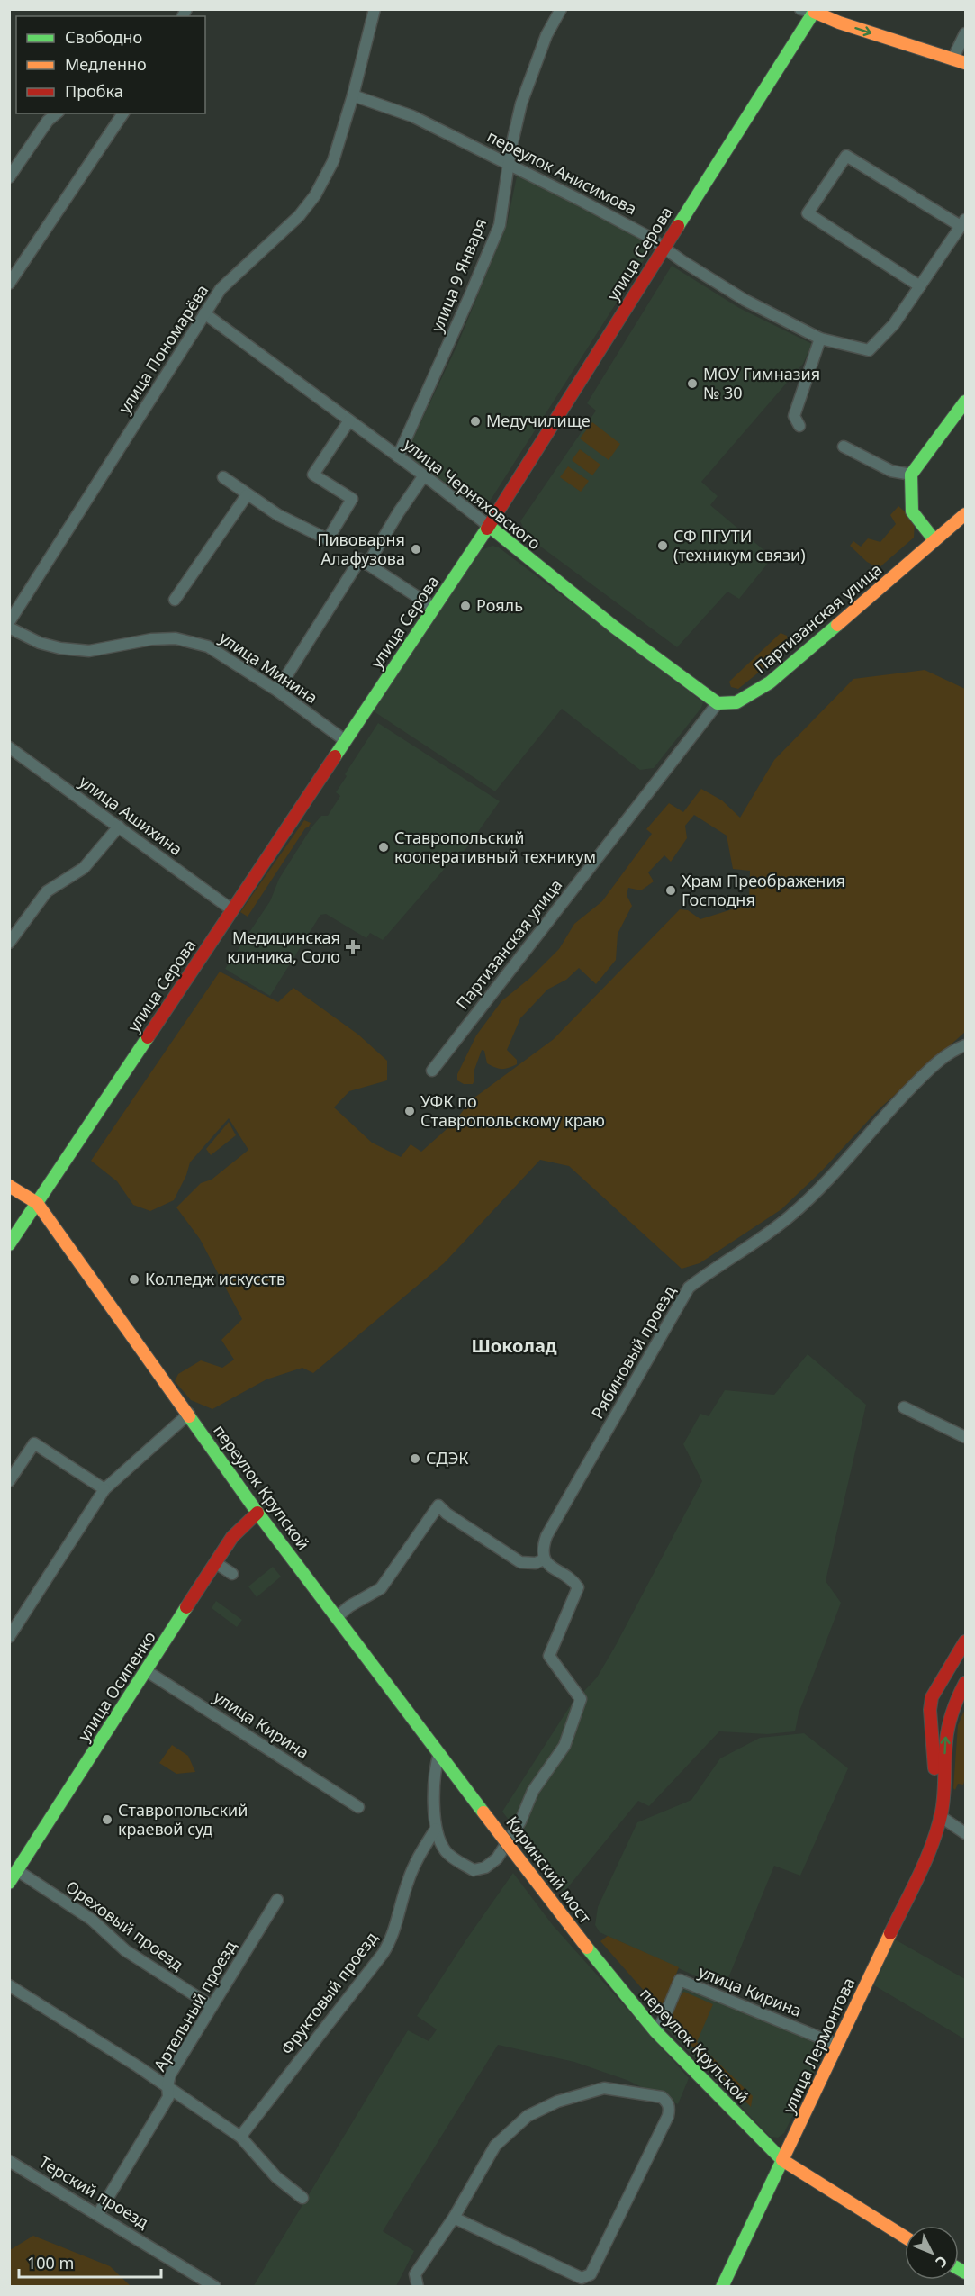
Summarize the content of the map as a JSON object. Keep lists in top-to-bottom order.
{
  "streets": {
    "main road": [
      "улица Серова",
      "улица Черняховского",
      "Партизанская улица",
      "переулок Крупской",
      "улица Осипенко",
      "Киринский мост",
      "улица Лермонтова"
    ],
    "street": [
      "переулок Анисимова",
      "улица 9 Января",
      "улица Пономарёва",
      "улица Минина",
      "улица Ашихина",
      "Рябиновый проезд",
      "улица Кирина",
      "Ореховый проезд",
      "Фруктовый проезд",
      "Артельный проезд",
      "Терский проезд"
    ]
  },
  "crossings": [
    ["переулок Анисимова", "улица Серова"],
    ["переулок Анисимова", "улица 9 Января"],
    ["переулок Анисимова", "улица Пономарёва"],
    ["улица Серова", "улица Черняховского"],
    ["улица Серова", "улица Минина"],
    ["улица Серова", "улица Ашихина"],
    ["улица Серова", "переулок Крупской"],
    ["улица 9 Января", "улица Черняховского"],
    ["улица Пономарёва", "улица Черняховского"],
    ["улица Черняховского", "Партизанская улица"],
    ["переулок Крупской", "улица Осипенко"],
    ["переулок Крупской", "улица Кирина"],
    ["переулок Крупской", "Киринский мост"],
    ["переулок Крупской", "улица Лермонтова"],
    ["улица Осипенко", "улица Кирина"],
    ["улица Осипенко", "Ореховый проезд"],
    ["улица Кирина", "улица Лермонтова"],
    ["Ореховый проезд", "Артельный проезд"],
    ["Артельный проезд", "Терский проезд"]
  ],
  "districts": ["Шоколад"],
  "places": {
    "other": [
      "МОУ Гимназия № 30",
      "Медучилище",
      "СФ ПГУТИ (техникум связи)",
      "Пивоварня Алафузова",
      "Рояль",
      "Ставропольский кооперативный техникум",
      "Храм Преображения Господня",
      "УФК по Ставропольскому краю",
      "Колледж искусств",
      "СДЭК",
      "Ставропольский краевой суд"
    ],
    "health": ["Медицинская клиника, Соло"]
  },
  "legend": ["Свободно", "Медленно", "Пробка"],
  "scale_bar": "100 m",
  "north": "bottom right"
}
